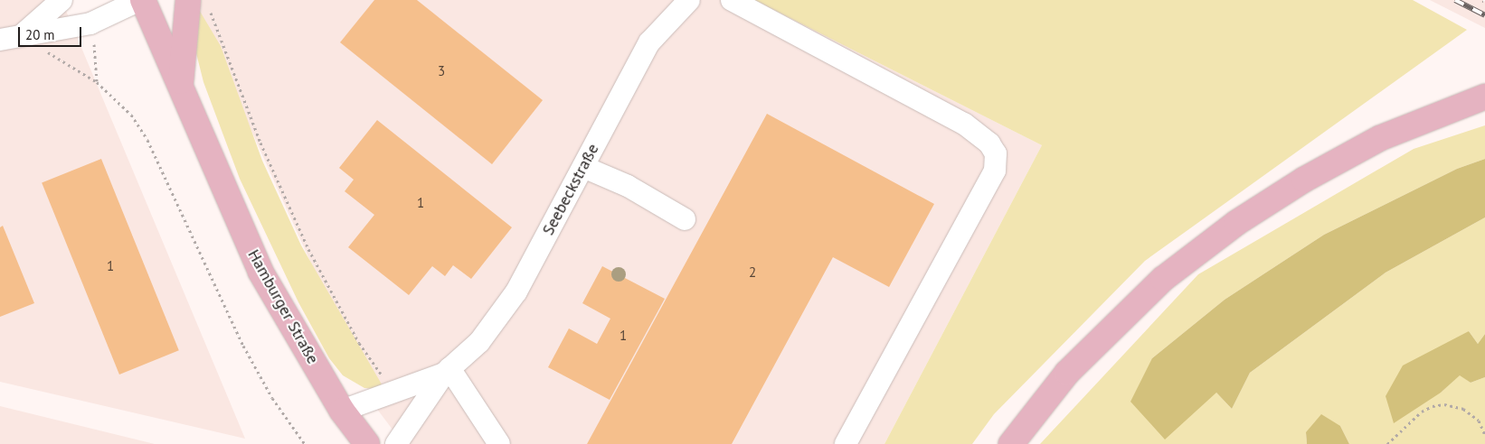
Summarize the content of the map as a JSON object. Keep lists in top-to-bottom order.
{
  "streets": {
    "main road": ["Hamburger Straße"],
    "street": ["Seebeckstraße"]
  },
  "crossings": [
    ["Seebeckstraße", "Hamburger Straße"]
  ],
  "house_numbers": [
    "3",
    "1",
    "1",
    "2",
    "1"
  ],
  "scale_bar": "20 m"
}
